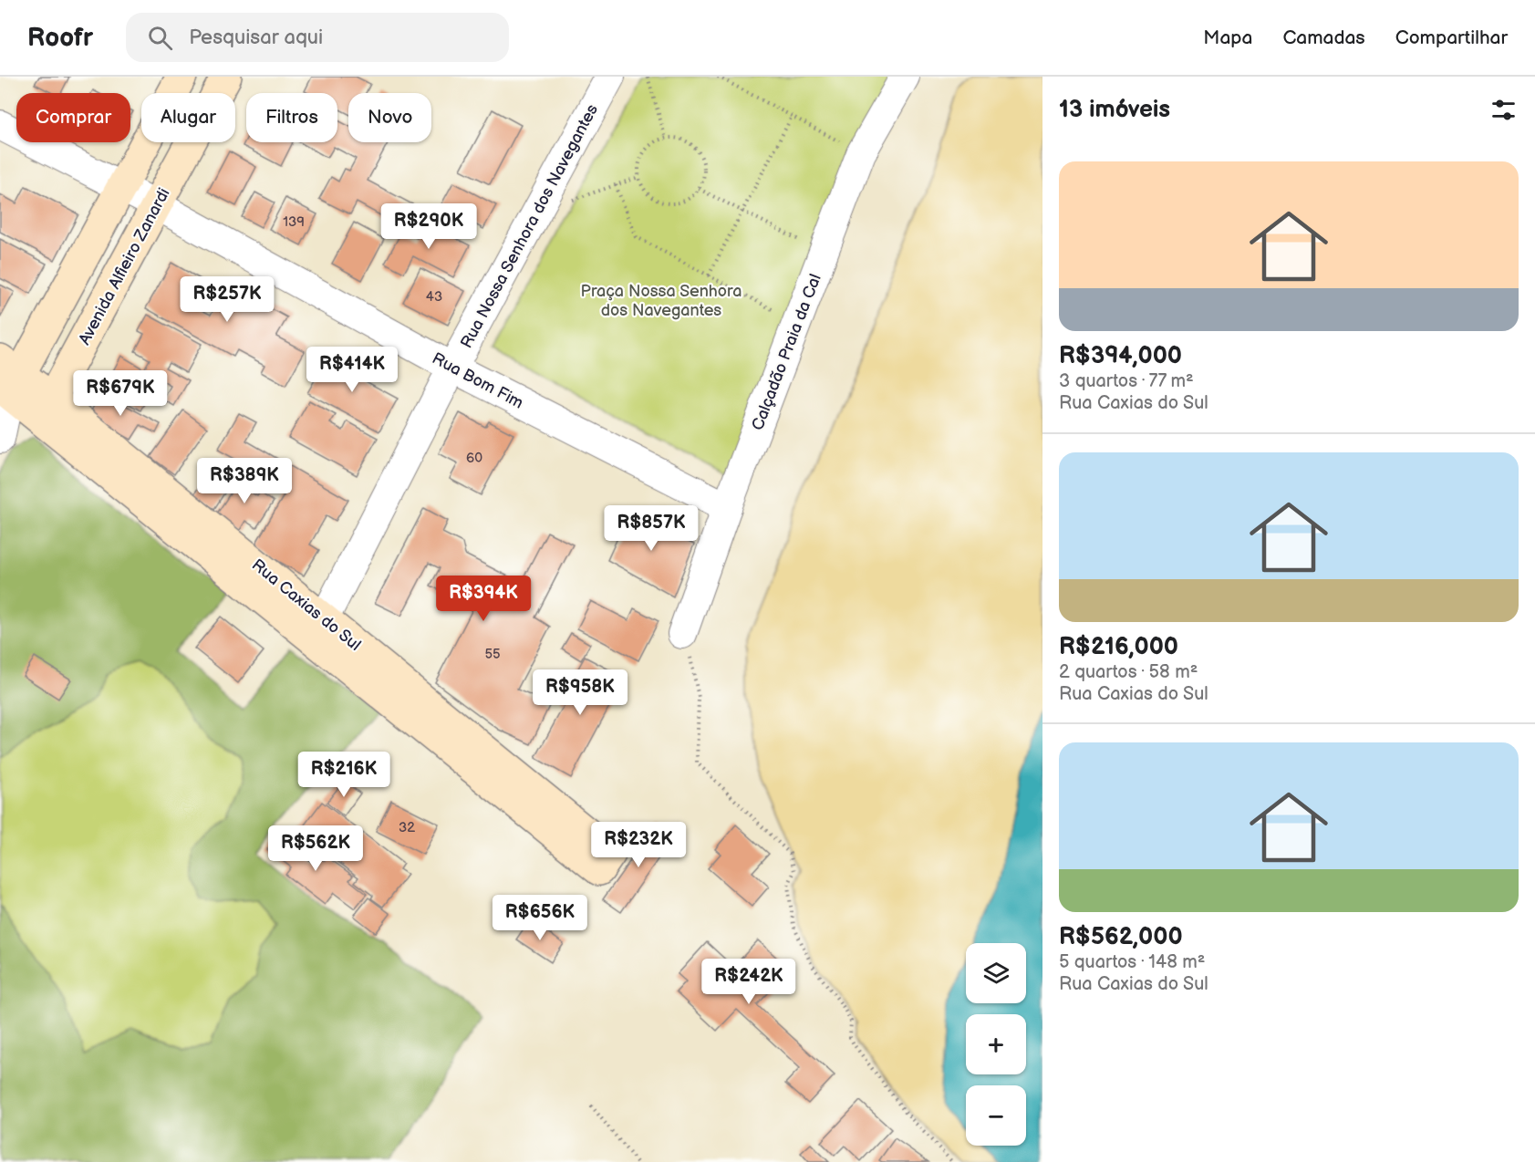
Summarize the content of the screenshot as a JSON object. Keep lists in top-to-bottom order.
{
  "streets": {
    "street": [
      "Rua Nossa Senhora dos Navegantes",
      "Avenida Alfieiro Zanardi",
      "Calçadão Praia da Cal",
      "Rua Bom Fim",
      "Rua Caxias do Sul"
    ]
  },
  "crossings": [
    ["Rua Nossa Senhora dos Navegantes", "Rua Bom Fim"],
    ["Rua Nossa Senhora dos Navegantes", "Rua Caxias do Sul"],
    ["Avenida Alfieiro Zanardi", "Rua Bom Fim"],
    ["Avenida Alfieiro Zanardi", "Rua Caxias do Sul"],
    ["Calçadão Praia da Cal", "Rua Bom Fim"]
  ],
  "parks": ["Praça Nossa Senhora dos Navegantes"],
  "house_numbers": [
    "139",
    "43",
    "60",
    "55",
    "32"
  ],
  "page": {
    "header": "Roofr",
    "search": "Pesquisar aqui",
    "nav": ["Mapa", "Camadas", "Compartilhar"],
    "heading": "13 imóveis",
    "chip": [
      "Comprar",
      "Alugar",
      "Filtros",
      "Novo"
    ],
    "list": [
      {
        "name": "R$394,000",
        "note": "3 quartos · 77 m² · Rua Caxias do Sul"
      },
      {
        "name": "R$216,000",
        "note": "2 quartos · 58 m² · Rua Caxias do Sul"
      },
      {
        "name": "R$562,000",
        "note": "5 quartos · 148 m² · Rua Caxias do Sul"
      }
    ],
    "price": [
      "R$290K",
      "R$257K",
      "R$414K",
      "R$679K",
      "R$389K",
      "R$857K",
      "R$394K",
      "R$958K",
      "R$216K",
      "R$232K",
      "R$562K",
      "R$656K",
      "R$242K"
    ],
    "map_buttons": ["+", "−"]
  }
}
